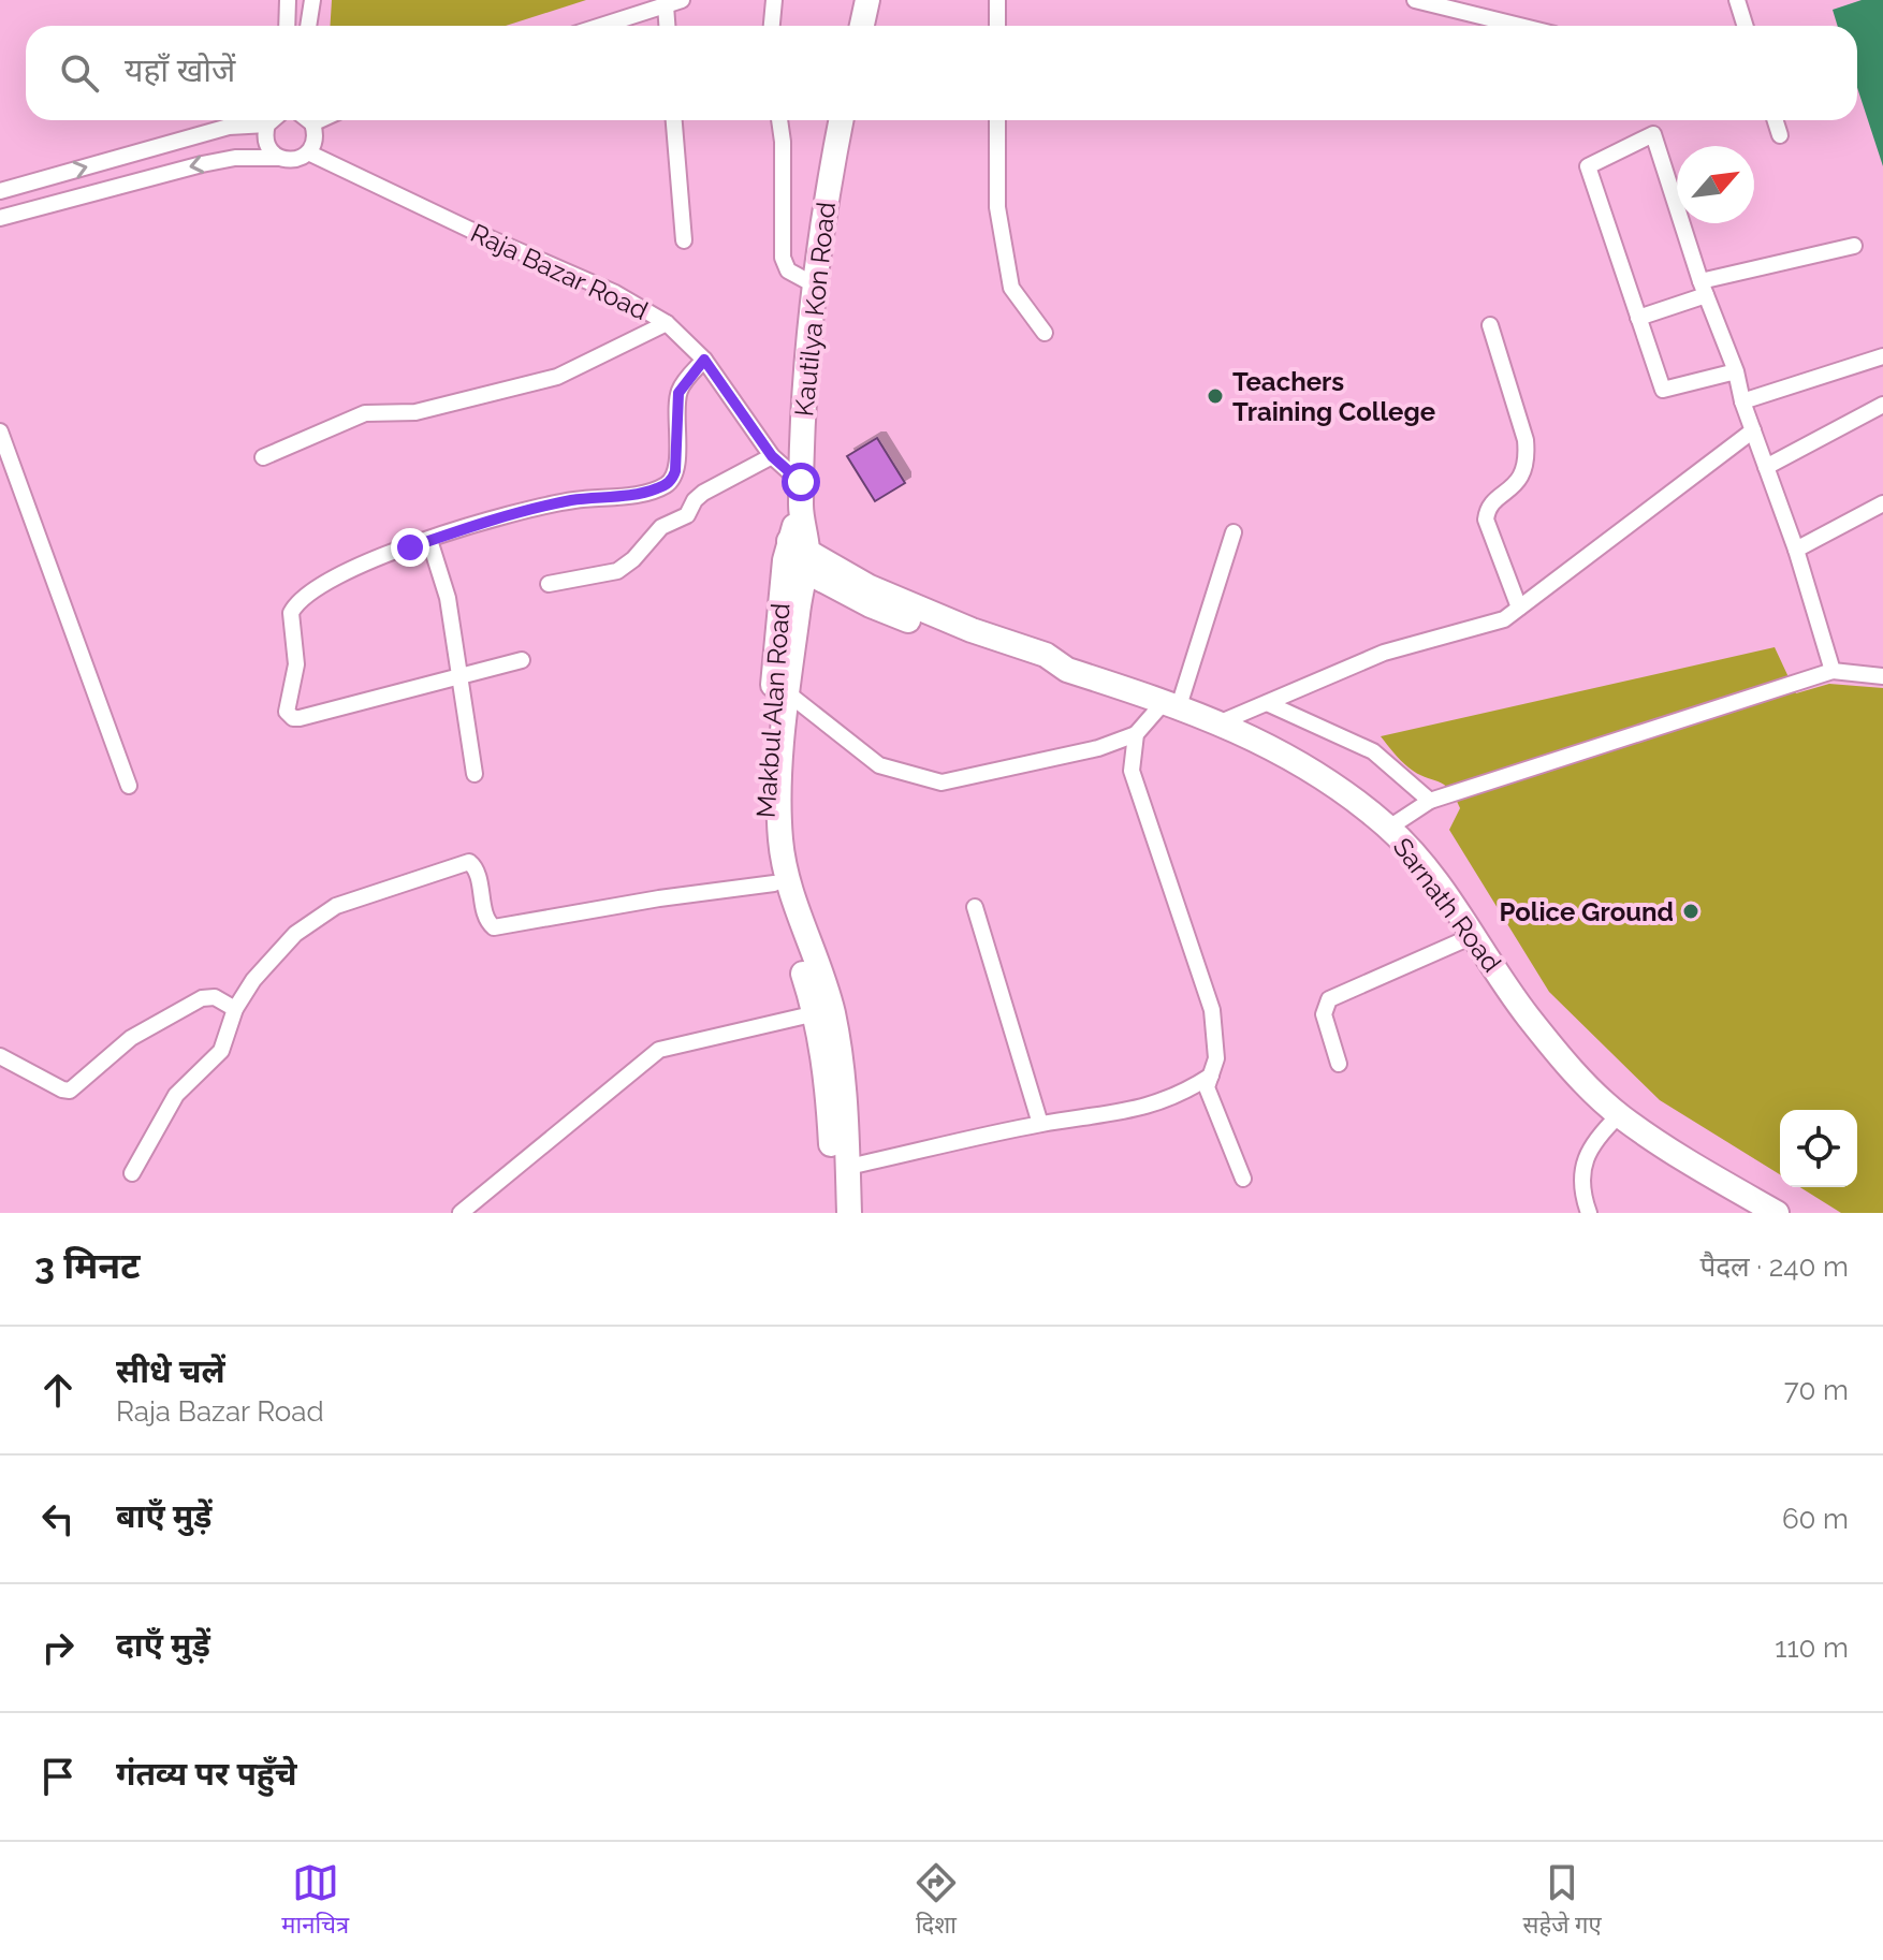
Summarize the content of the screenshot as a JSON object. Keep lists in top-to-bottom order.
{
  "streets": {
    "highway": ["Kautilya Kon Road", "Makbul Alan Road", "Sarnath Road"],
    "street": ["Raja Bazar Road"]
  },
  "crossings": [
    ["Raja Bazar Road", "Kautilya Kon Road"],
    ["Kautilya Kon Road", "Makbul Alan Road"],
    ["Kautilya Kon Road", "Sarnath Road"],
    ["Makbul Alan Road", "Sarnath Road"]
  ],
  "places": ["Teachers Training College", "Police Ground"],
  "north": "top right",
  "page": {
    "search": "यहाँ खोजें",
    "heading": ["3 मिनट", "पैदल · 240 m"],
    "list": [
      ["सीधे चलें", "Raja Bazar Road", "70 m"],
      ["बाएँ मुड़ें", "60 m"],
      ["दाएँ मुड़ें", "110 m"],
      "गंतव्य पर पहुँचे"
    ],
    "nav": ["मानचित्र", "दिशा", "सहेजे गए"]
  }
}
